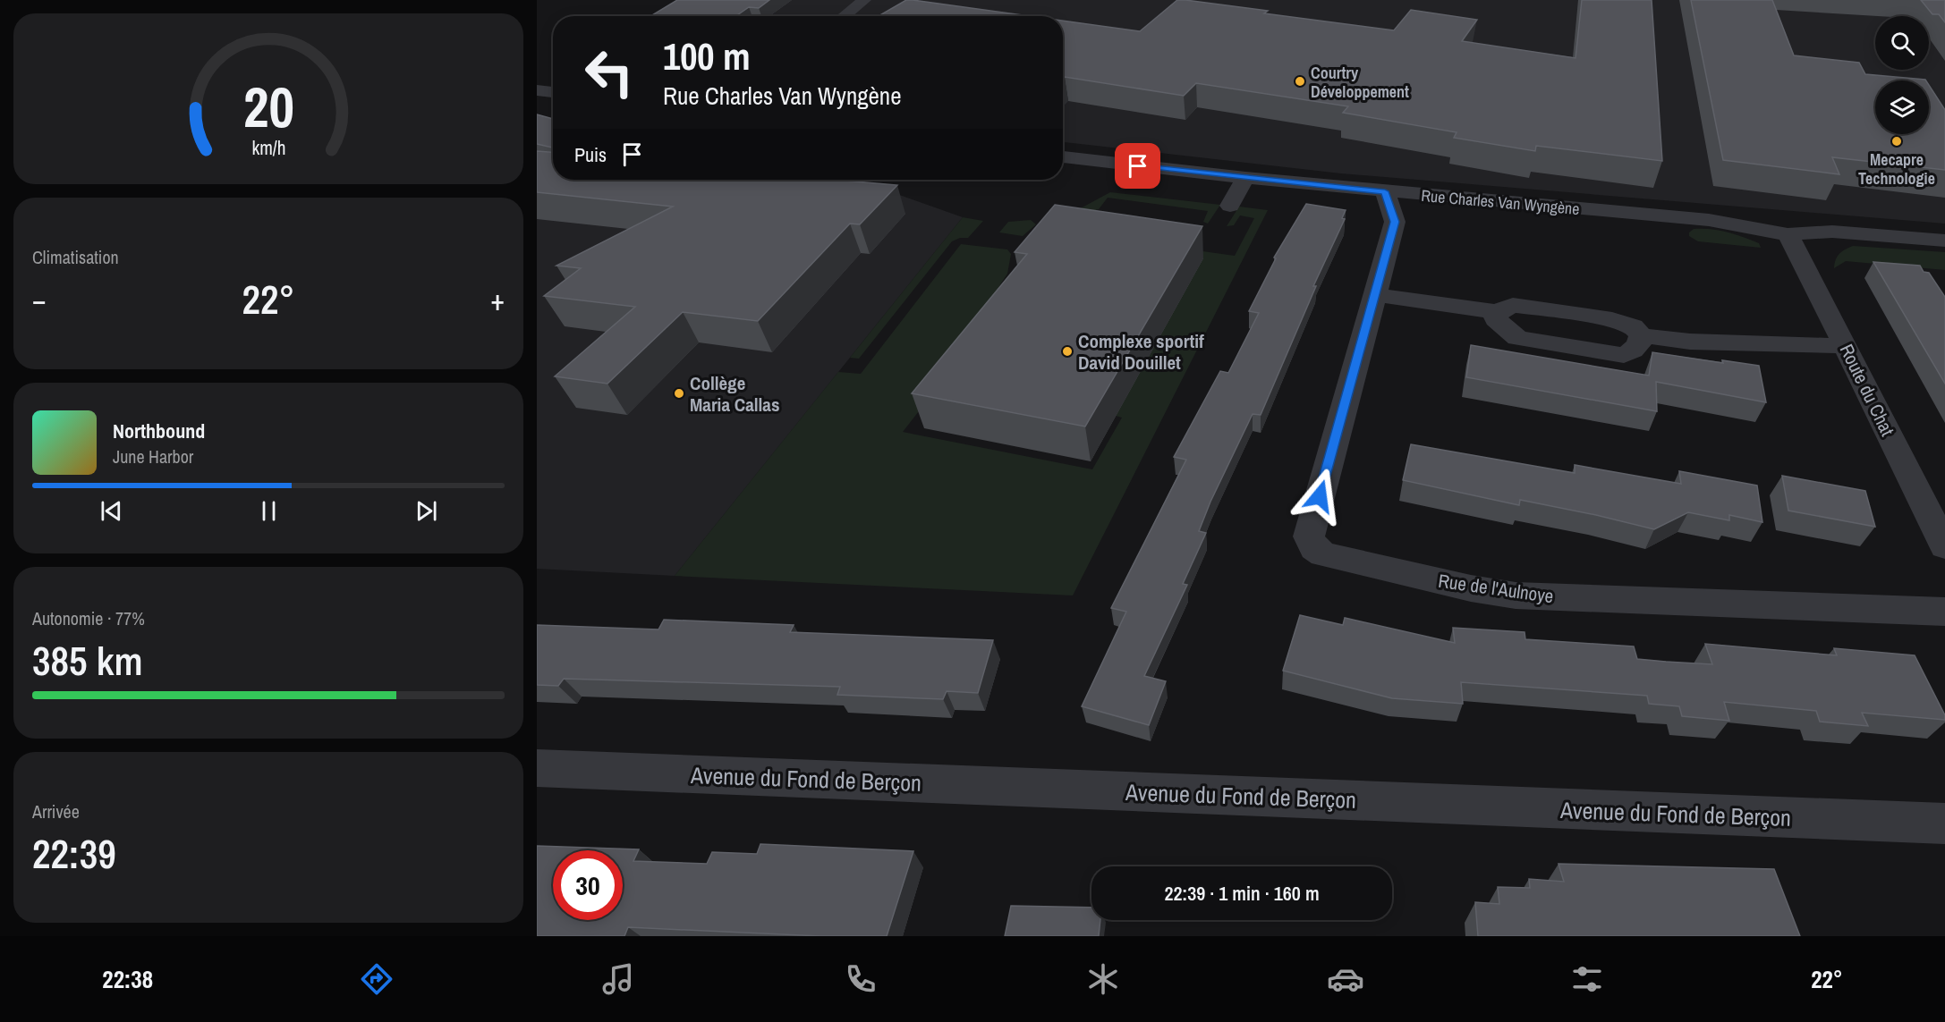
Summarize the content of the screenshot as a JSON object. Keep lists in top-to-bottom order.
{
  "streets": {
    "street": [
      "Rue Charles Van Wyngène",
      "Route du Chat",
      "Rue de l'Aulnoye",
      "Avenue du Fond de Berçon"
    ]
  },
  "crossings": [
    ["Rue Charles Van Wyngène", "Route du Chat"],
    ["Rue Charles Van Wyngène", "Rue de l'Aulnoye"]
  ],
  "places": [
    "Courtry Développement",
    "Mecapre Technologie",
    "Complexe sportif David Douillet",
    "Collège Maria Callas"
  ],
  "page": {
    "turn": ["100 m", "Rue Charles Van Wyngène"],
    "then": "Puis",
    "tile": [
      "Climatisation",
      ["Autonomie · 77%", "385 km"],
      ["Arrivée", "22:39"]
    ],
    "heat": ["−", "22°", "+"],
    "song": ["Northbound", "June Harbor"],
    "limit": "30",
    "trip": "22:39 · 1 min · 160 m",
    "tabs": ["22:38", "22°"],
    "gauge": ["20", "km/h"]
  }
}
